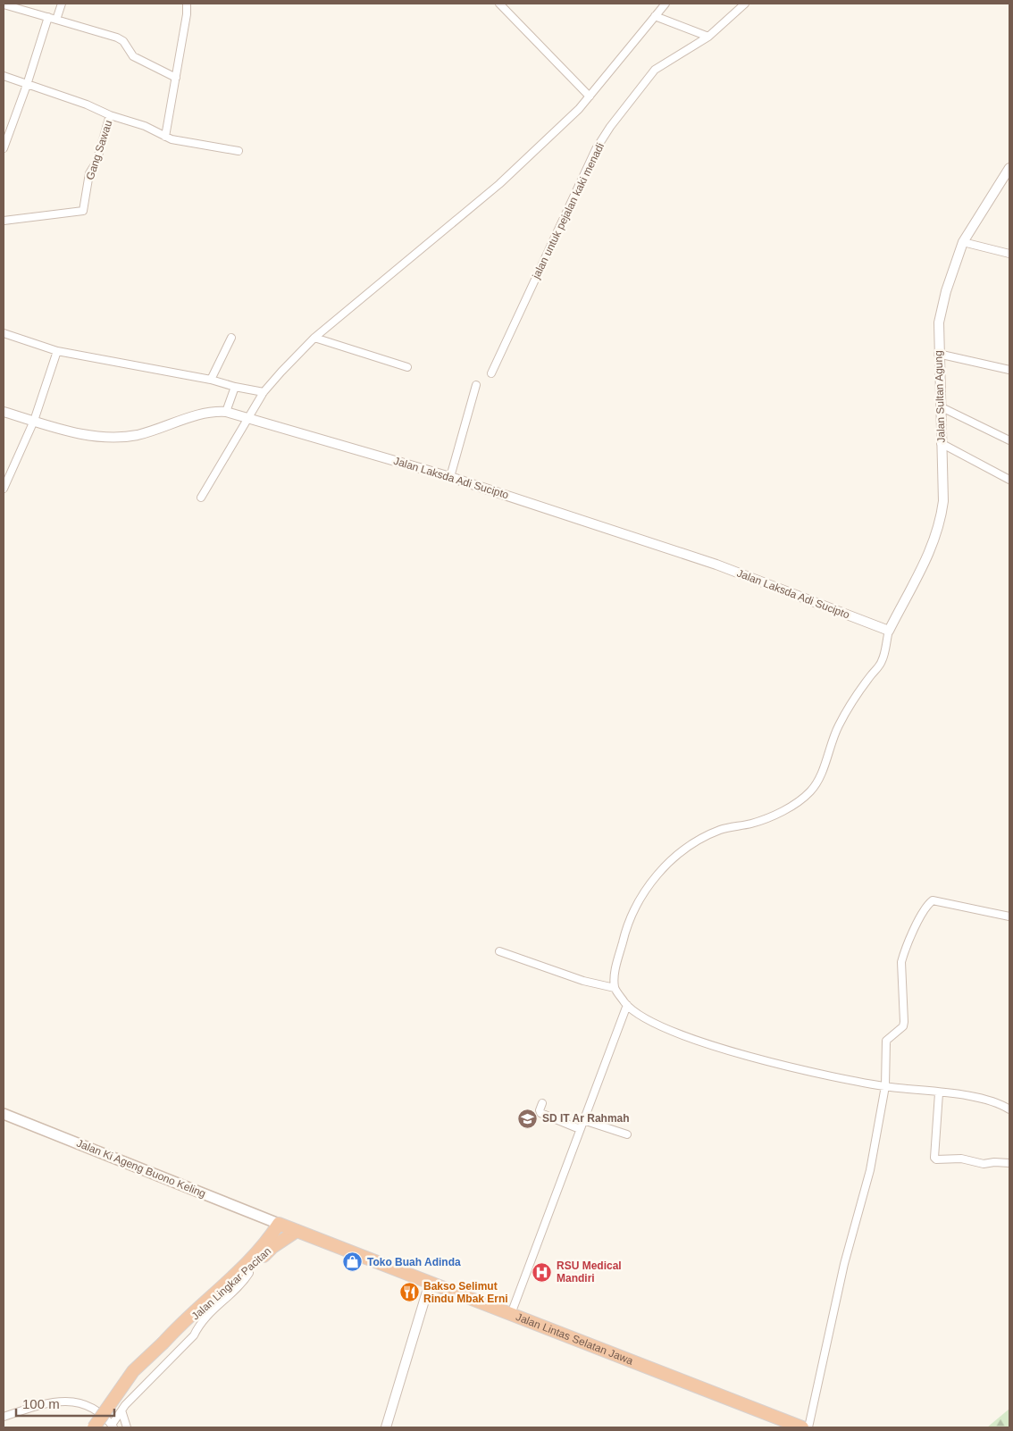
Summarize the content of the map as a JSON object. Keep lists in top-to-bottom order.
{
  "streets": {
    "highway": ["Jalan Lingkar Pacitan", "Jalan Lintas Selatan Jawa"],
    "main road": ["Jalan Ki Ageng Buono Keling"],
    "street": [
      "Gang Sawau",
      "jalan untuk pejalan kaki menadi",
      "Jalan Sultan Agung",
      "Jalan Laksda Adi Sucipto"
    ]
  },
  "crossings": [
    ["Jalan Sultan Agung", "Jalan Laksda Adi Sucipto"],
    ["Jalan Ki Ageng Buono Keling", "Jalan Lingkar Pacitan"],
    ["Jalan Ki Ageng Buono Keling", "Jalan Lintas Selatan Jawa"],
    ["Jalan Lingkar Pacitan", "Jalan Lintas Selatan Jawa"]
  ],
  "places": {
    "school or university": ["SD IT Ar Rahmah"],
    "shop": ["Toko Buah Adinda"],
    "hospital": ["RSU Medical Mandiri"],
    "restaurant": ["Bakso Selimut Rindu Mbak Erni"]
  },
  "scale_bar": "100 m"
}
